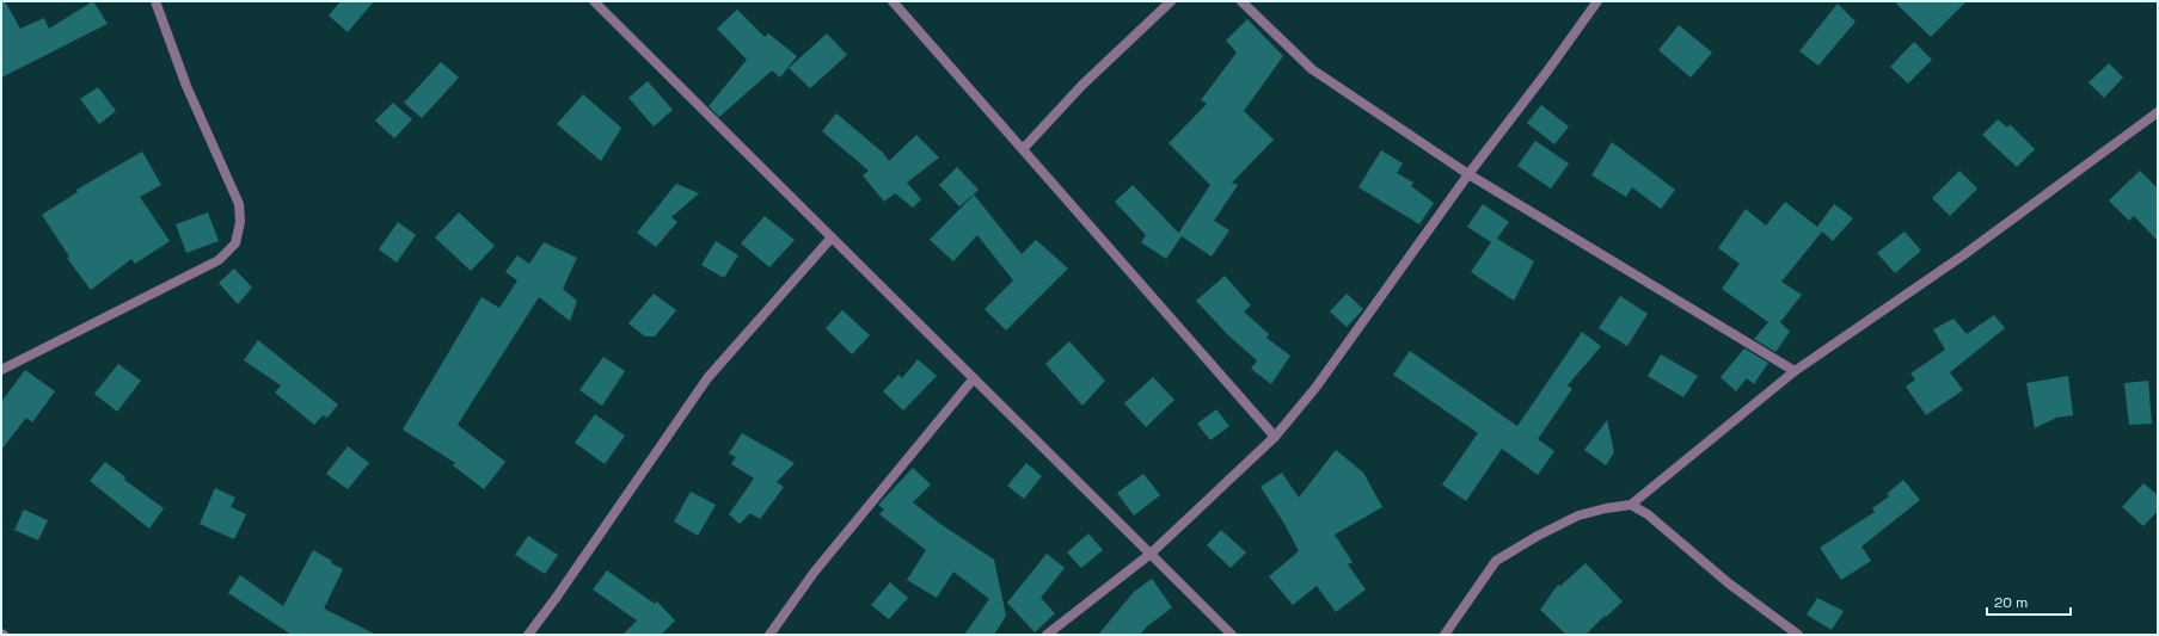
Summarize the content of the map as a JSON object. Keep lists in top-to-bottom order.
{
  "scale_bar": "20 m"
}
